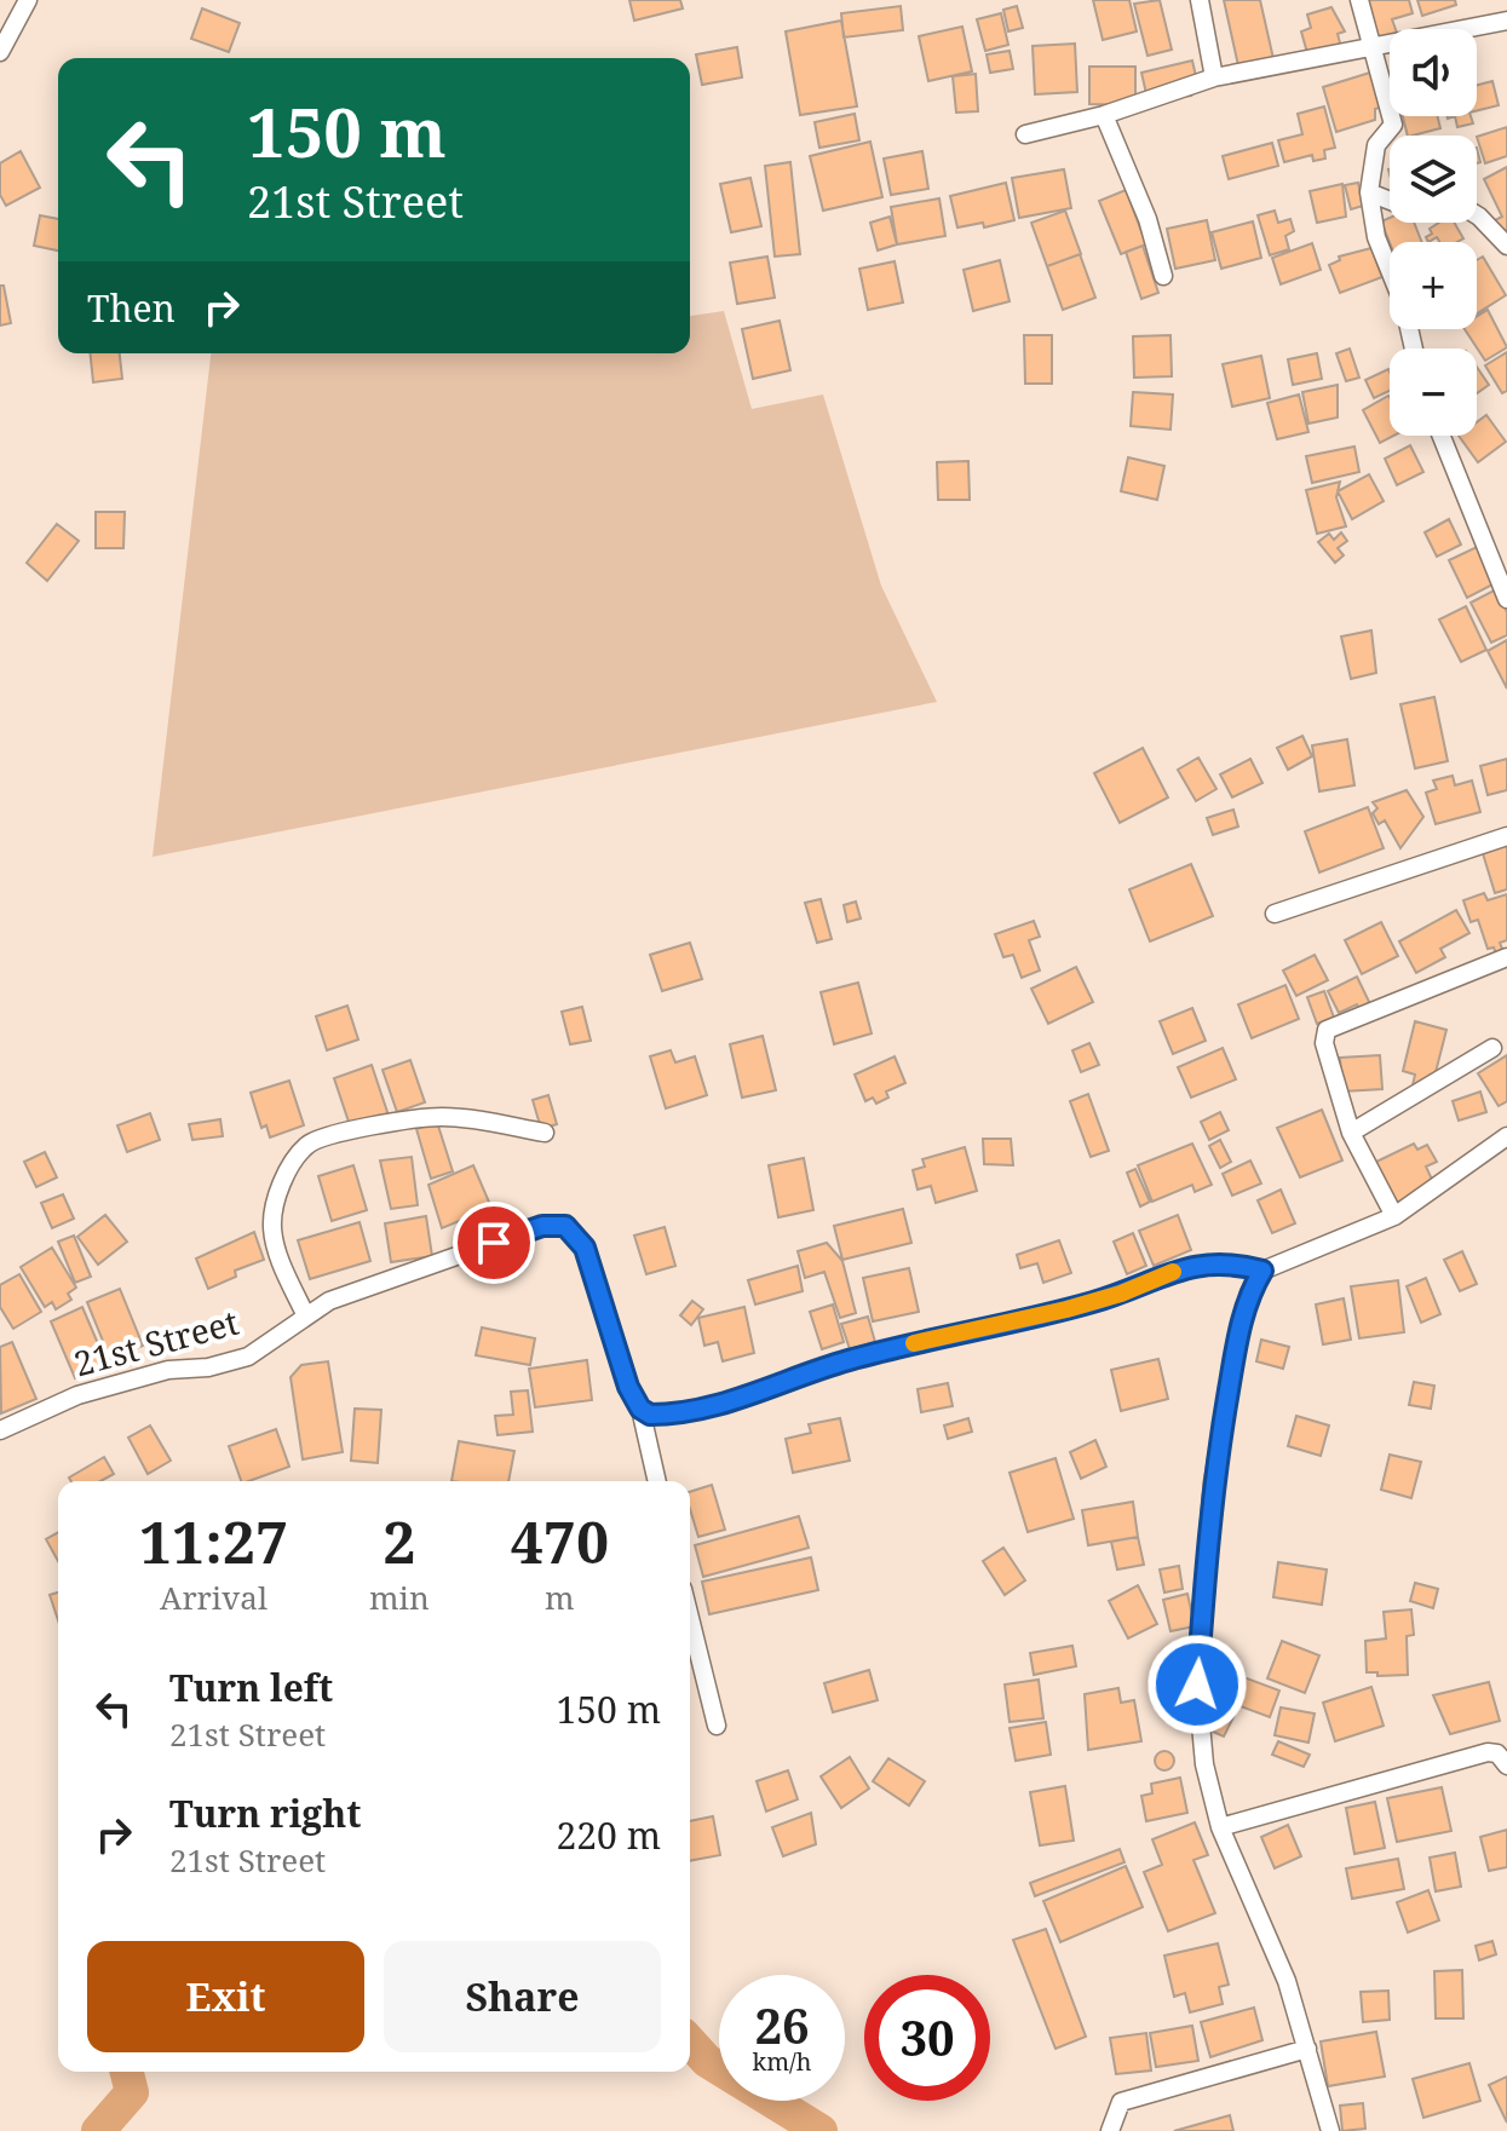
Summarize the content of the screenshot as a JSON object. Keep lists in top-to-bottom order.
{
  "streets": {
    "street": ["21st Street"]
  },
  "page": {
    "map_buttons": ["+", "−"],
    "turn": ["150 m", "21st Street"],
    "then": "Then",
    "eta": [
      "11:27",
      "Arrival",
      "2",
      "min",
      "470",
      "m"
    ],
    "list": [
      {
        "name": "Turn left",
        "note": "21st Street",
        "value": "150 m"
      },
      {
        "name": "Turn right",
        "note": "21st Street",
        "value": "220 m"
      }
    ],
    "buttons": ["Exit", "Share"],
    "speed": "26 km/h",
    "limit": "30"
  }
}
